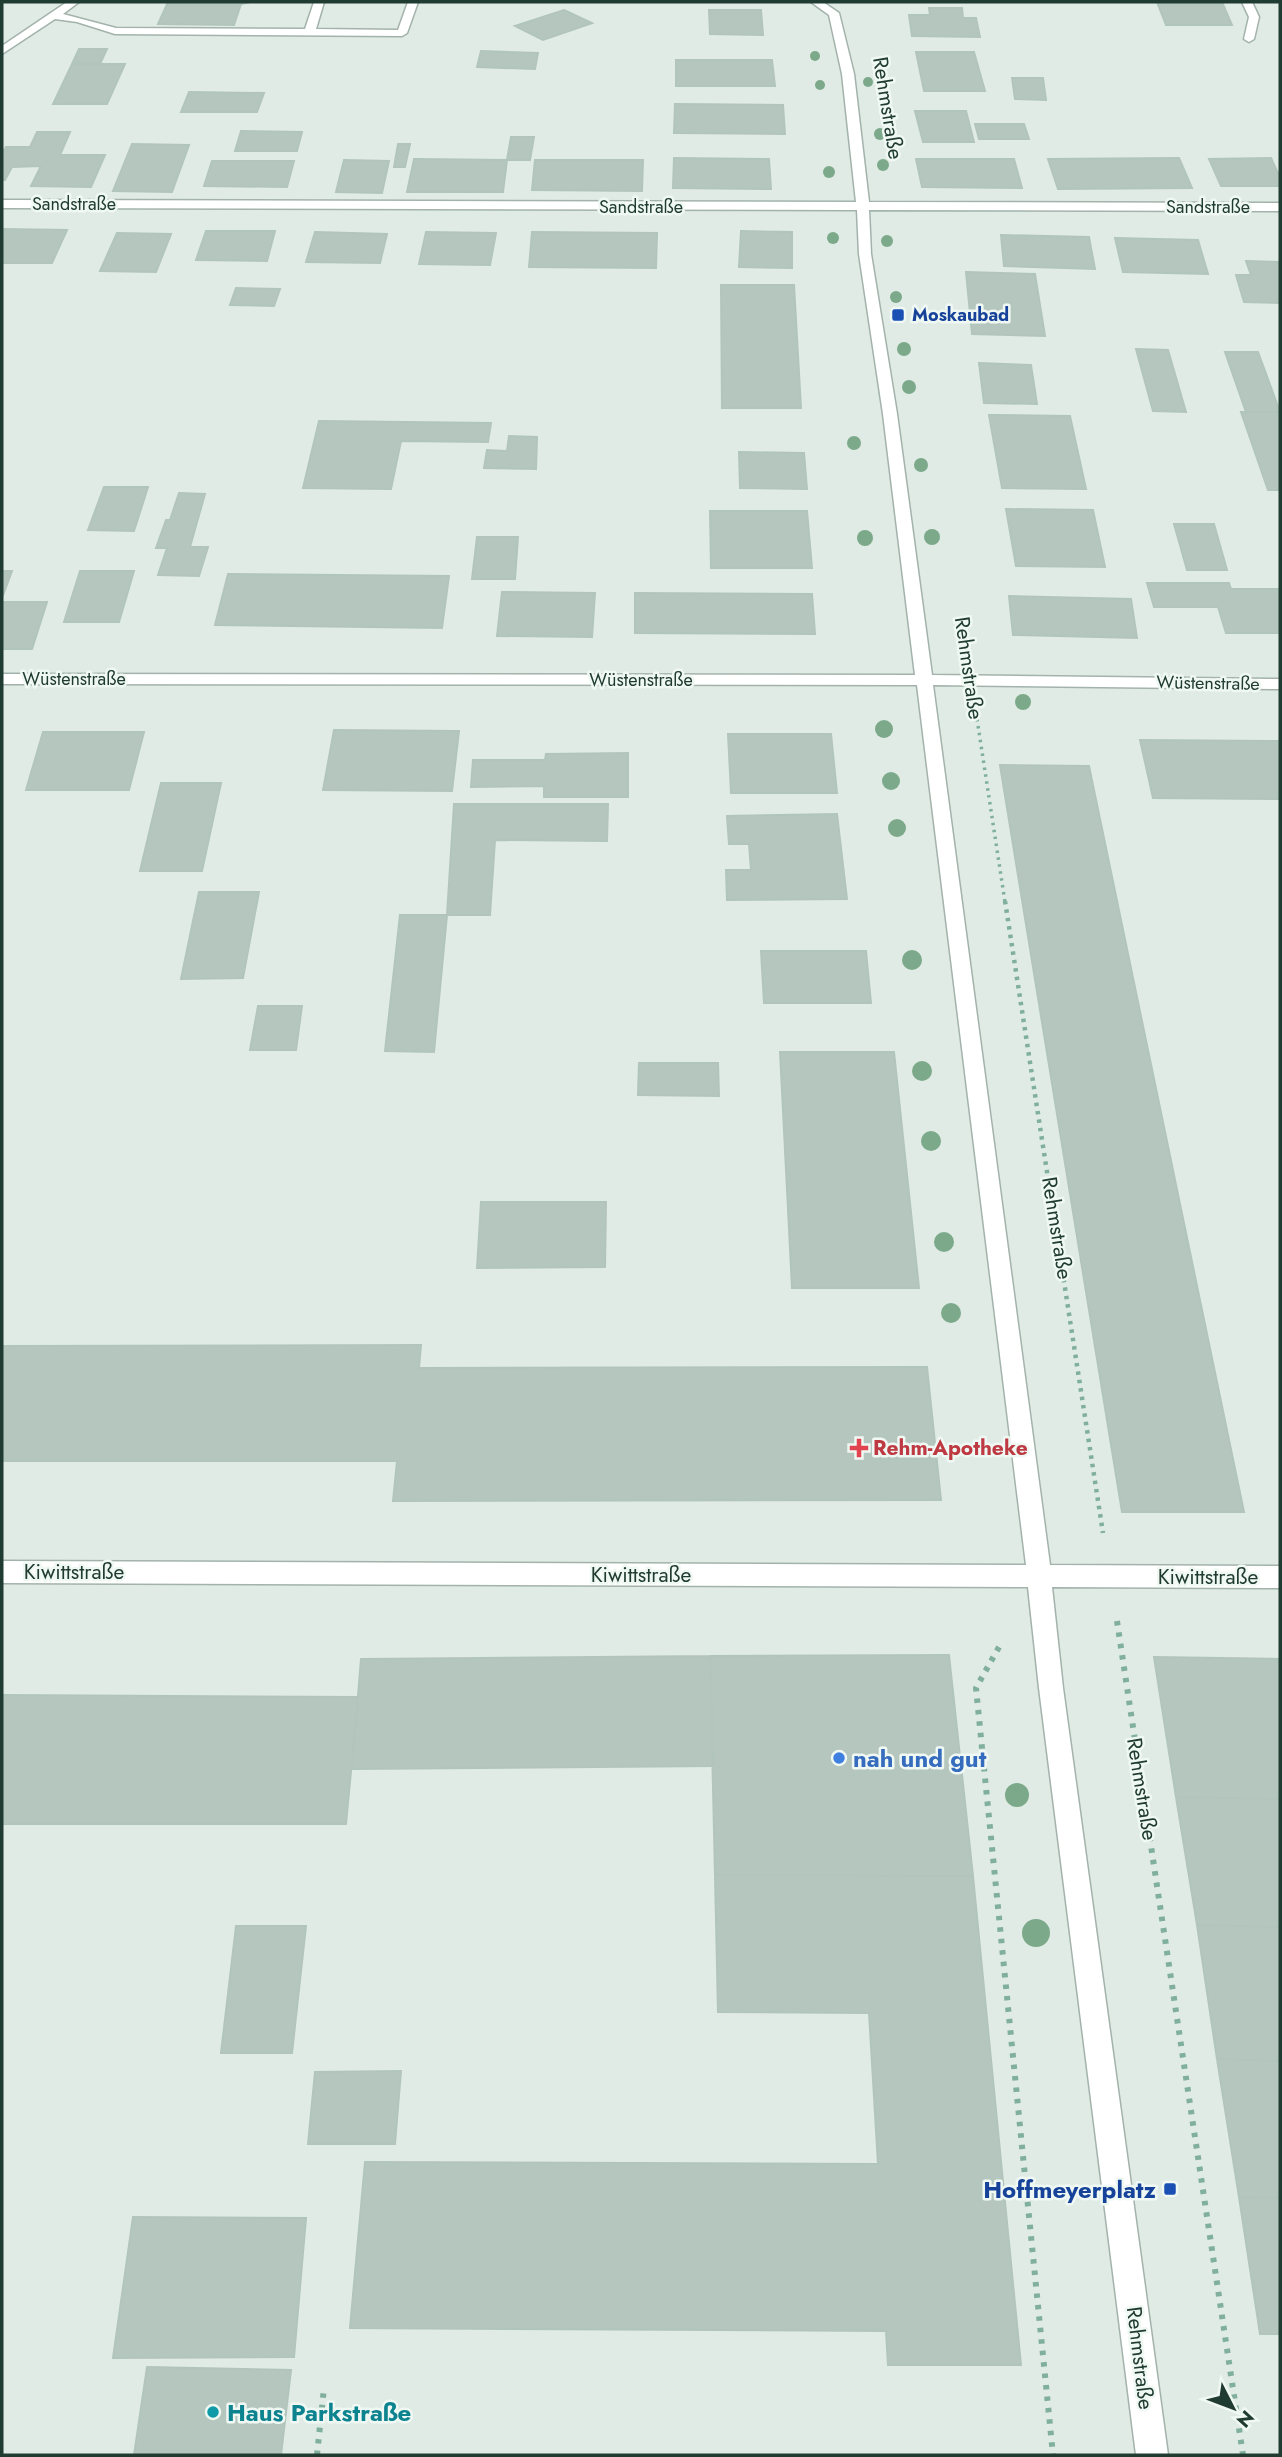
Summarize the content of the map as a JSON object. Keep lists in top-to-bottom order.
{
  "streets": {
    "street": [
      "Rehmstraße",
      "Sandstraße",
      "Wüstenstraße",
      "Kiwittstraße"
    ]
  },
  "crossings": [
    ["Rehmstraße", "Sandstraße"],
    ["Rehmstraße", "Wüstenstraße"],
    ["Rehmstraße", "Kiwittstraße"]
  ],
  "places": {
    "transit": ["Moskaubad", "Hoffmeyerplatz"],
    "health": ["Rehm-Apotheke"],
    "other": ["nah und gut", "Haus Parkstraße"]
  },
  "north": "bottom right"
}
